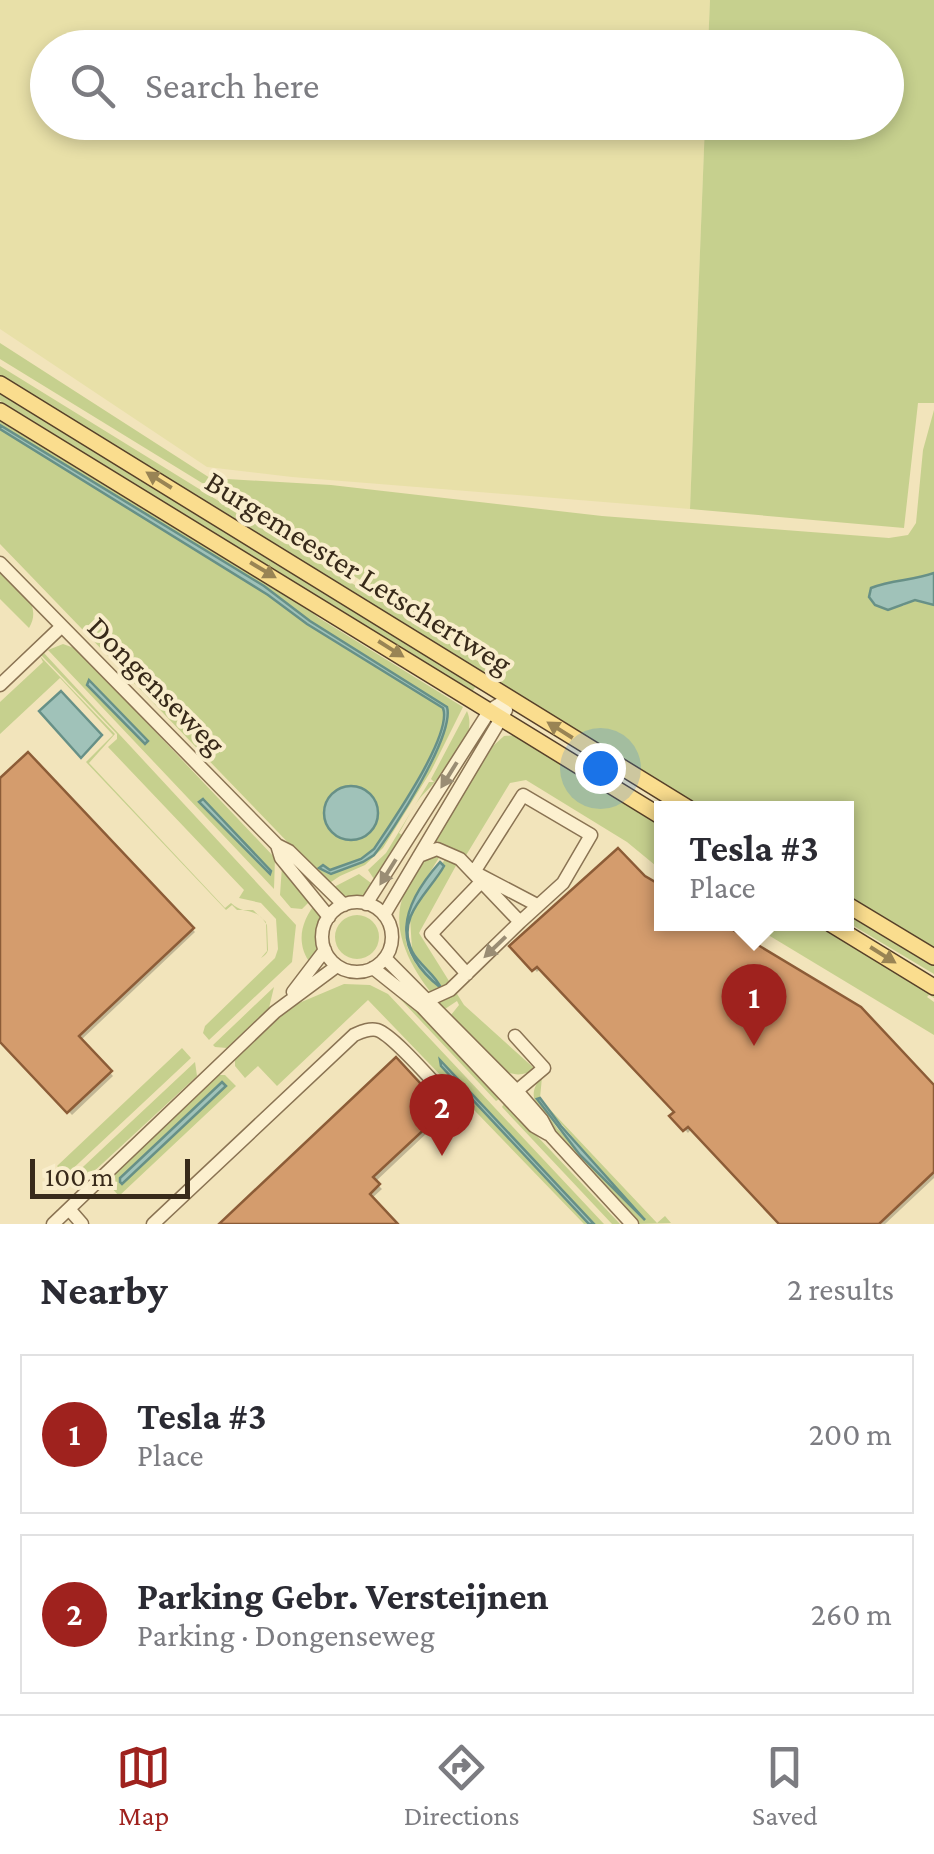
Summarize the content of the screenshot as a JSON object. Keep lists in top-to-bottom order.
{
  "streets": {
    "main road": ["Burgemeester Letschertweg"],
    "street": ["Dongenseweg"]
  },
  "scale_bar": "100 m",
  "page": {
    "search": "Search here",
    "popup": ["Tesla #3", "Place"],
    "pins": ["1", "2"],
    "scale": "100 m",
    "heading": ["Nearby", "2 results"],
    "list": [
      {
        "mark": "1",
        "name": "Tesla #3",
        "note": "Place",
        "value": "200 m"
      },
      {
        "mark": "2",
        "name": "Parking Gebr. Versteijnen",
        "note": "Parking · Dongenseweg",
        "value": "260 m"
      }
    ],
    "nav": ["Map", "Directions", "Saved"]
  }
}
